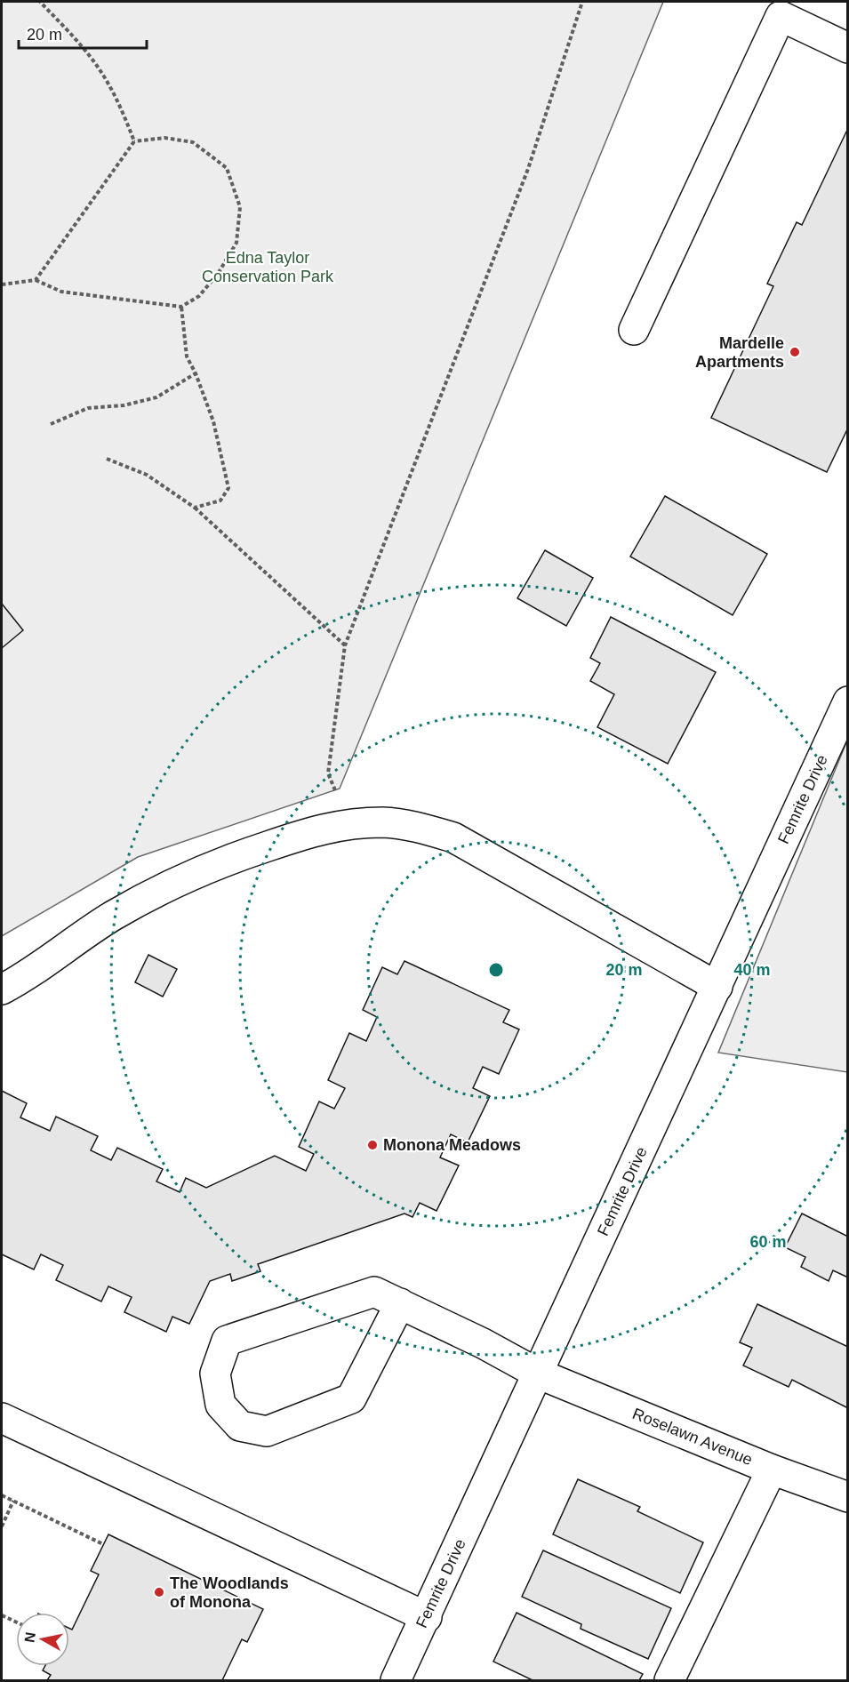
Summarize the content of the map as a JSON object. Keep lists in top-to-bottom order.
{
  "streets": {
    "street": ["Femrite Drive", "Roselawn Avenue"]
  },
  "crossings": [
    ["Femrite Drive", "Roselawn Avenue"]
  ],
  "parks": ["Edna Taylor Conservation Park"],
  "places": ["Mardelle Apartments", "Monona Meadows", "The Woodlands of Monona"],
  "scale_bar": "20 m",
  "north": "left",
  "rings": ["20 m", "40 m", "60 m"]
}
